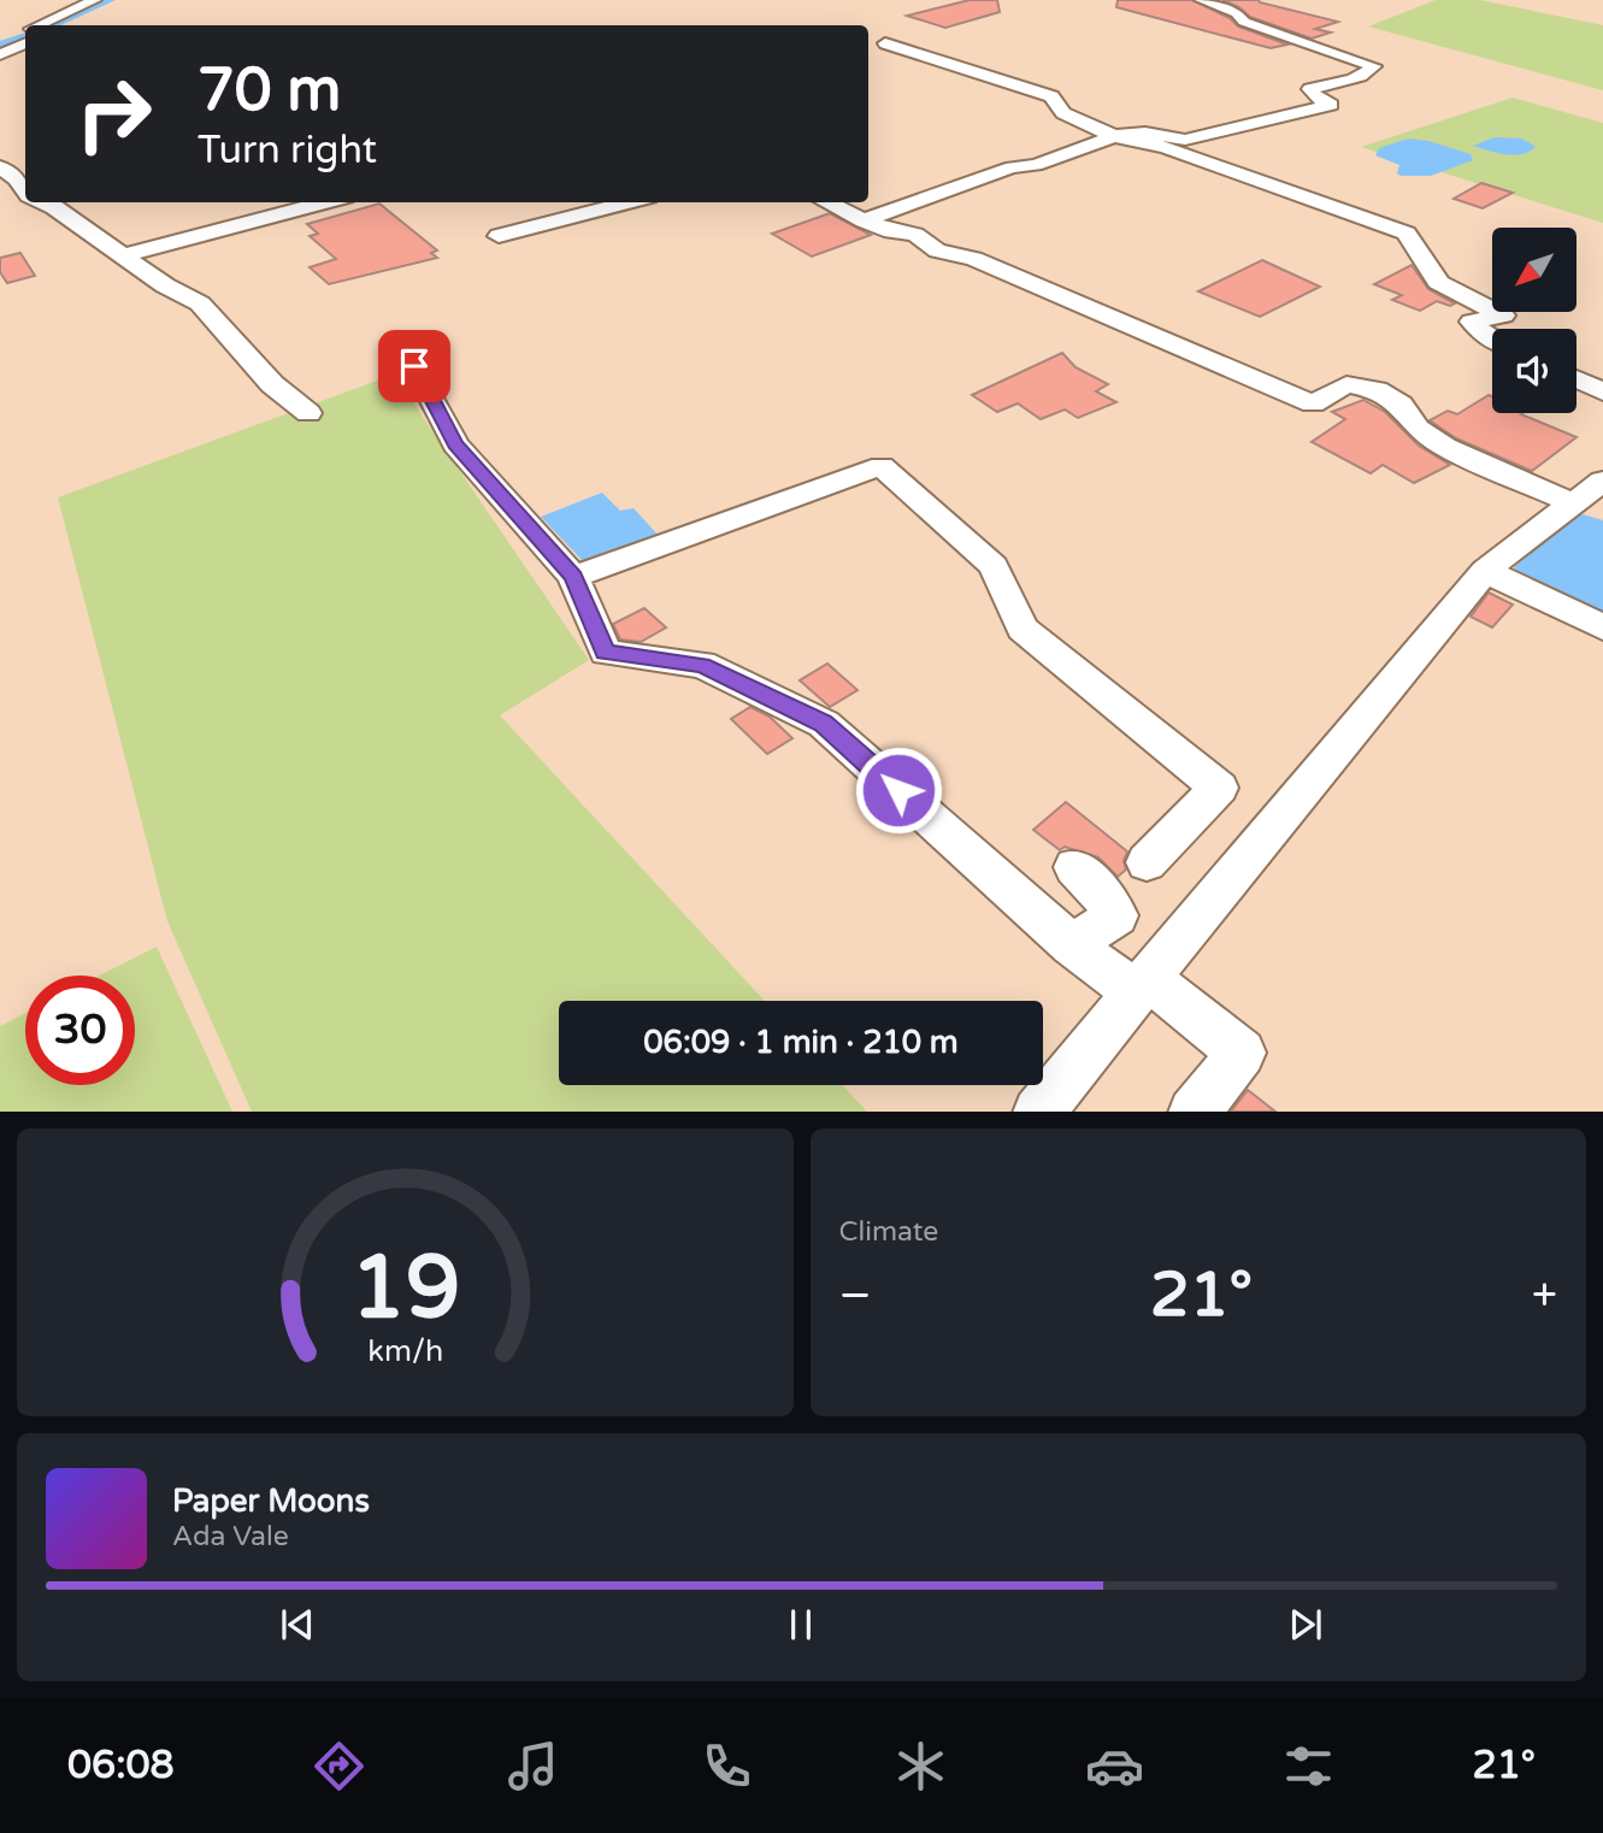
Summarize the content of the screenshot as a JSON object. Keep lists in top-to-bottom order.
{
  "north": "bottom left",
  "page": {
    "turn": ["70 m", "Turn right"],
    "limit": "30",
    "trip": "06:09 · 1 min · 210 m",
    "tile": "Climate",
    "heat": ["−", "21°", "+"],
    "song": ["Paper Moons", "Ada Vale"],
    "tabs": ["06:08", "21°"],
    "gauge": ["19", "km/h"]
  }
}
